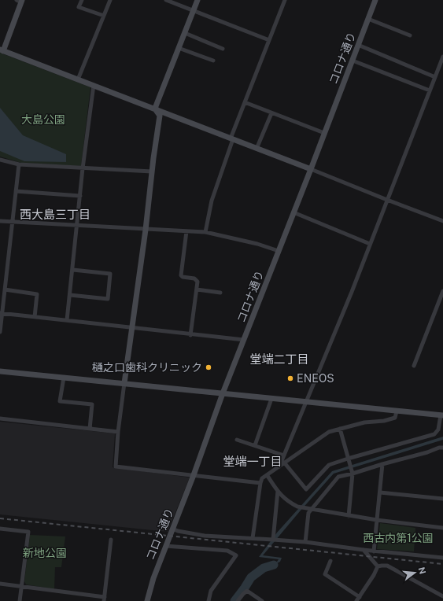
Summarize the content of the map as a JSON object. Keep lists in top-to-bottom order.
{
  "streets": {
    "street": ["コロナ通り"]
  },
  "districts": ["西大島三丁目", "堂端二丁目", "堂端一丁目"],
  "parks": ["大島公園", "西古内第1公園", "新地公園"],
  "places": ["樋之口歯科クリニック", "ENEOS"],
  "north": "right"
}
